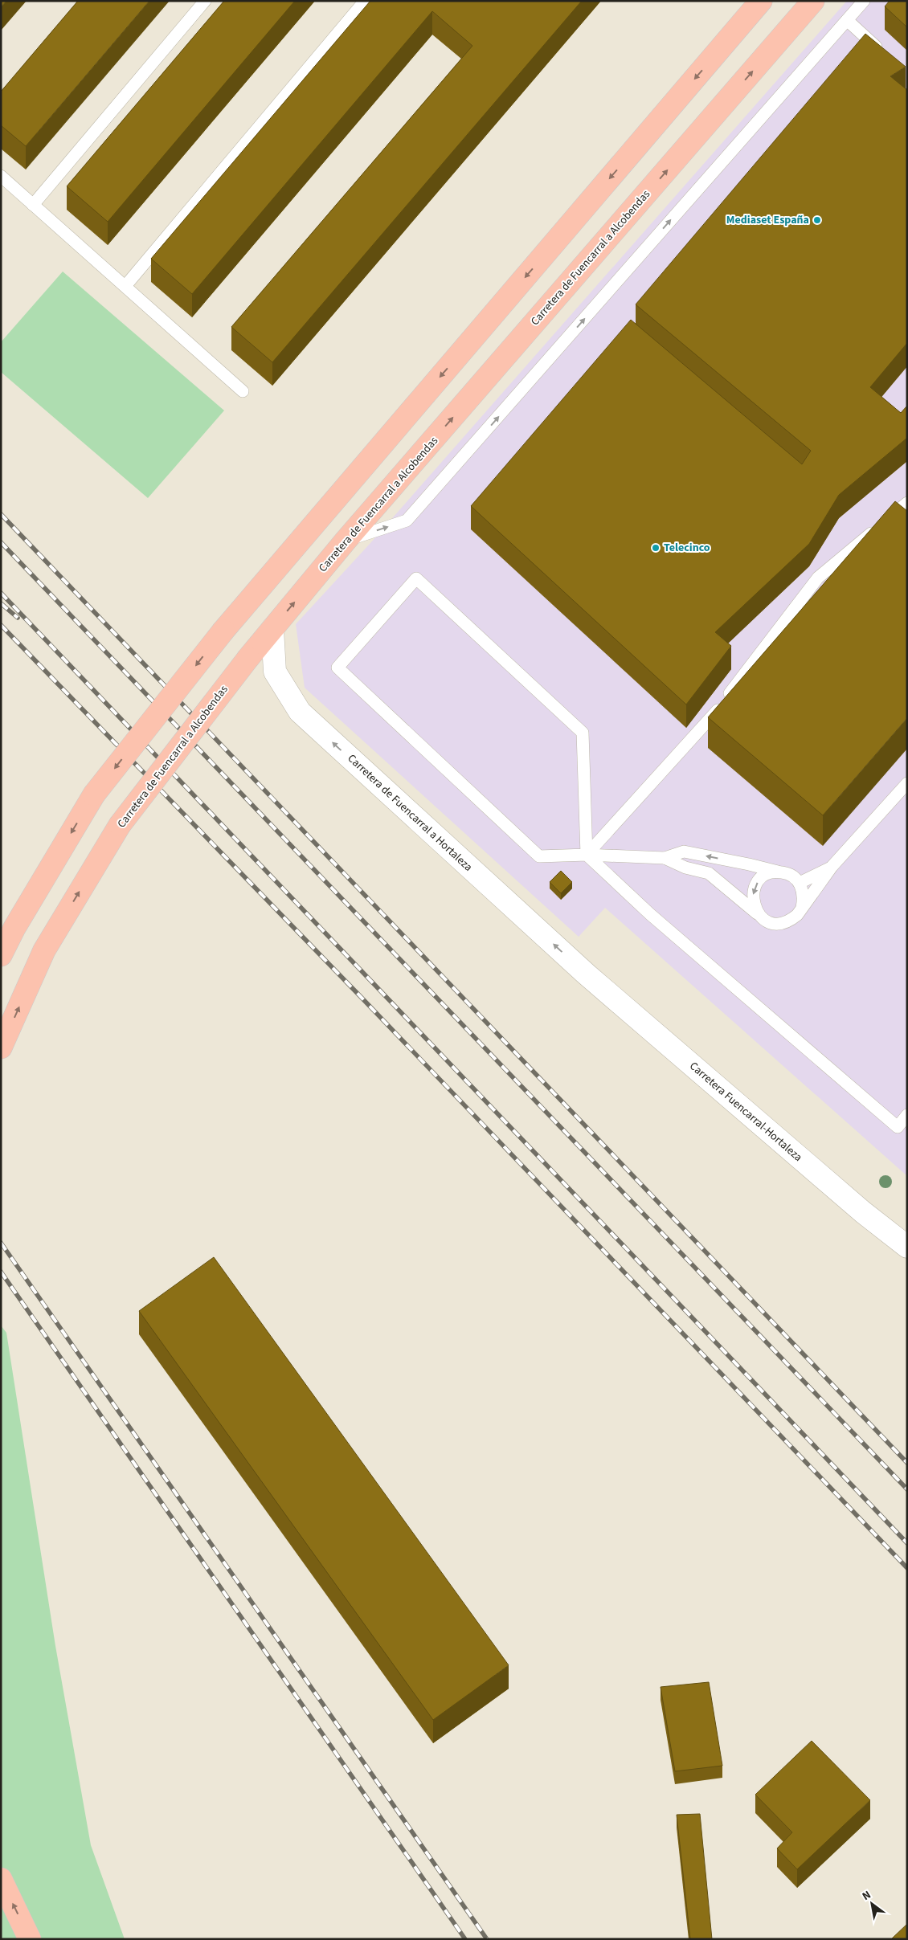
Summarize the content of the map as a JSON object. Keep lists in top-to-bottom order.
{
  "streets": {
    "highway": ["Carretera de Fuencarral a Alcobendas"],
    "street": ["Carretera de Fuencarral a Hortaleza", "Carretera Fuencarral-Hortaleza"]
  },
  "crossings": [
    ["Carretera de Fuencarral a Alcobendas", "Carretera de Fuencarral a Hortaleza"],
    ["Carretera de Fuencarral a Hortaleza", "Carretera Fuencarral-Hortaleza"]
  ],
  "one_way": ["Carretera de Fuencarral a Hortaleza"],
  "places": ["Mediaset España", "Telecinco"],
  "north": "top left"
}
